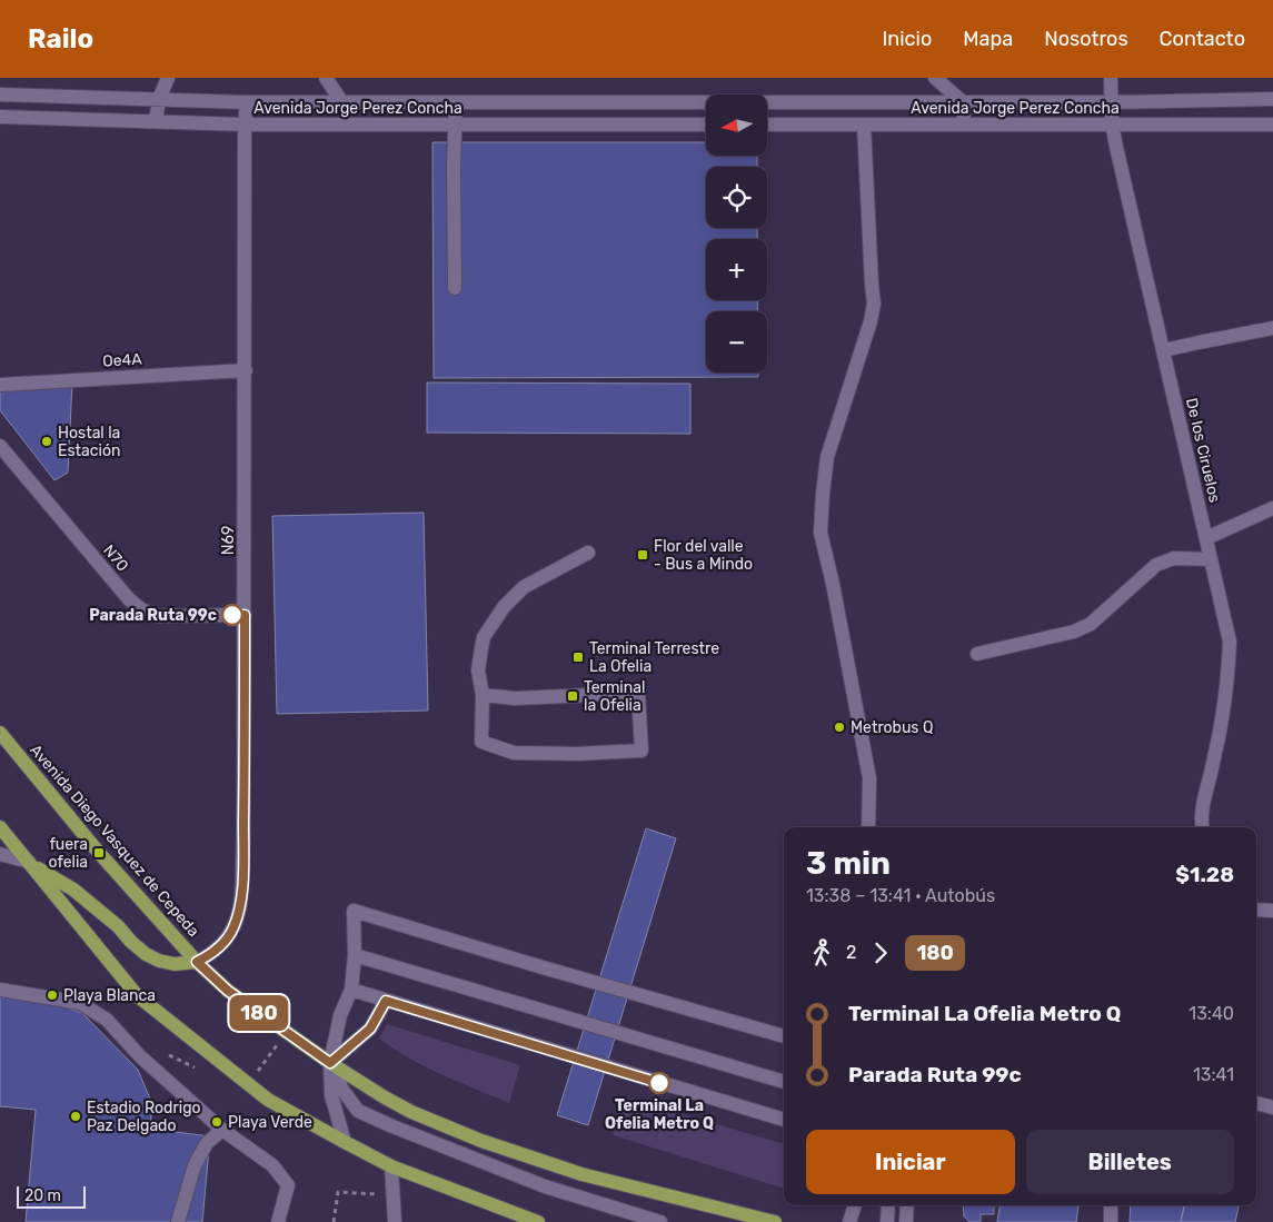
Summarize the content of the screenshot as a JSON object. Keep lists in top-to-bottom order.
{
  "streets": {
    "main road": ["Avenida Diego Vasquez de Cepeda"],
    "street": [
      "Avenida Jorge Perez Concha",
      "Oe4A",
      "De los Ciruelos",
      "N69",
      "N70"
    ]
  },
  "crossings": [
    ["Avenida Jorge Perez Concha", "De los Ciruelos"],
    ["Avenida Jorge Perez Concha", "N69"],
    ["Oe4A", "N69"],
    ["N69", "N70"],
    ["N69", "Avenida Diego Vasquez de Cepeda"]
  ],
  "places": {
    "other": [
      "Hostal la Estación",
      "Parada Ruta 99c",
      "Metrobus Q",
      "Playa Blanca",
      "Terminal La Ofelia Metro Q",
      "Estadio Rodrigo Paz Delgado",
      "Playa Verde"
    ],
    "transit": [
      "Flor del valle - Bus a Mindo",
      "Terminal Terrestre La Ofelia",
      "Terminal la Ofelia",
      "fuera ofelia"
    ]
  },
  "lines": ["bus line 180"],
  "scale_bar": "20 m",
  "north": "left",
  "page": {
    "header": "Railo",
    "nav": [
      "Inicio",
      "Mapa",
      "Nosotros",
      "Contacto"
    ],
    "on_map": "180",
    "map_buttons": ["+", "−"],
    "heading": ["3 min", "13:38 – 13:41 · Autobús", "$1.28"],
    "legs": ["2", "180"],
    "list": [
      {
        "name": "Terminal La Ofelia Metro Q",
        "value": "13:40"
      },
      {
        "name": "Parada Ruta 99c",
        "value": "13:41"
      }
    ],
    "buttons": ["Iniciar", "Billetes"],
    "scale": "20 m"
  }
}
